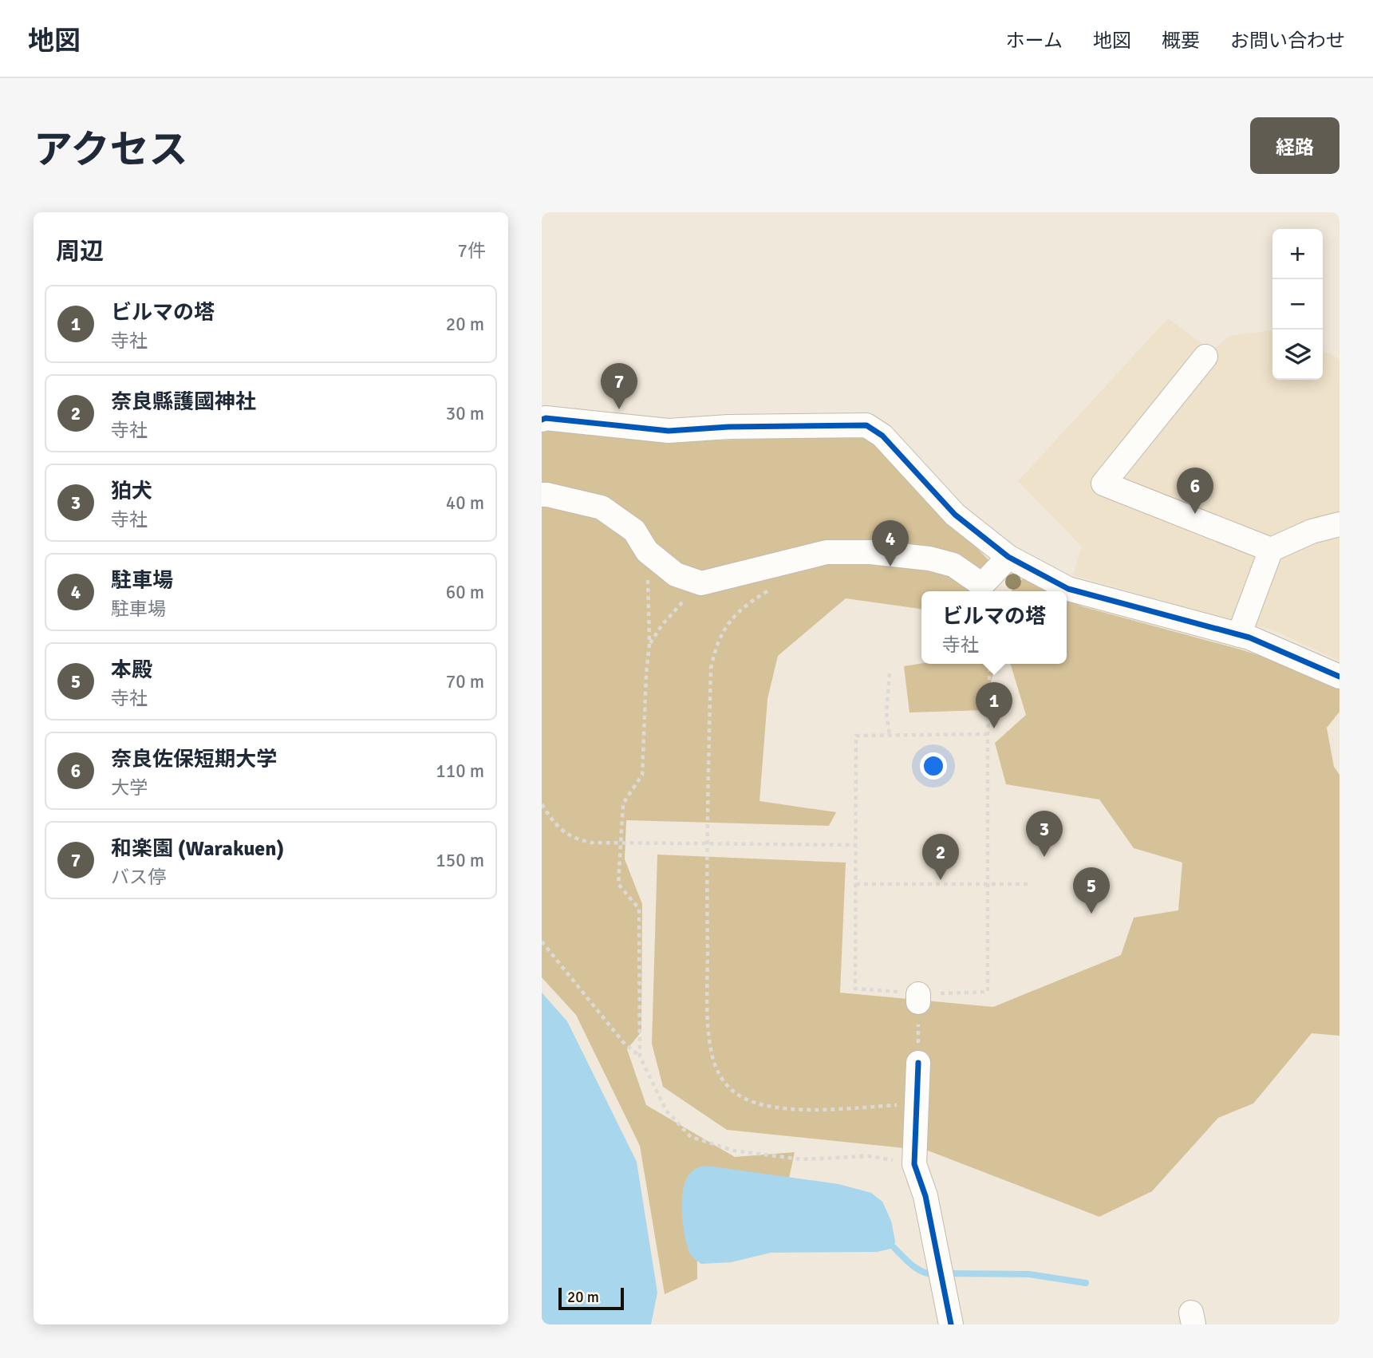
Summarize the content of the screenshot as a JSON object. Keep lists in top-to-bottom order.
{
  "scale_bar": "20 m",
  "page": {
    "header": "地図",
    "nav": [
      "ホーム",
      "地図",
      "概要",
      "お問い合わせ"
    ],
    "title": "アクセス",
    "buttons": "経路",
    "heading": ["周辺", "7件"],
    "map_buttons": ["+", "−"],
    "list": [
      {
        "mark": "1",
        "name": "ビルマの塔",
        "note": "寺社",
        "value": "20 m"
      },
      {
        "mark": "2",
        "name": "奈良縣護國神社",
        "note": "寺社",
        "value": "30 m"
      },
      {
        "mark": "3",
        "name": "狛犬",
        "note": "寺社",
        "value": "40 m"
      },
      {
        "mark": "4",
        "name": "駐車場",
        "note": "駐車場",
        "value": "60 m"
      },
      {
        "mark": "5",
        "name": "本殿",
        "note": "寺社",
        "value": "70 m"
      },
      {
        "mark": "6",
        "name": "奈良佐保短期大学",
        "note": "大学",
        "value": "110 m"
      },
      {
        "mark": "7",
        "name": "和楽園 (Warakuen)",
        "note": "バス停",
        "value": "150 m"
      }
    ],
    "pins": [
      "7",
      "6",
      "4",
      "1",
      "3",
      "2",
      "5"
    ],
    "popup": ["ビルマの塔", "寺社"],
    "scale": "20 m"
  }
}
